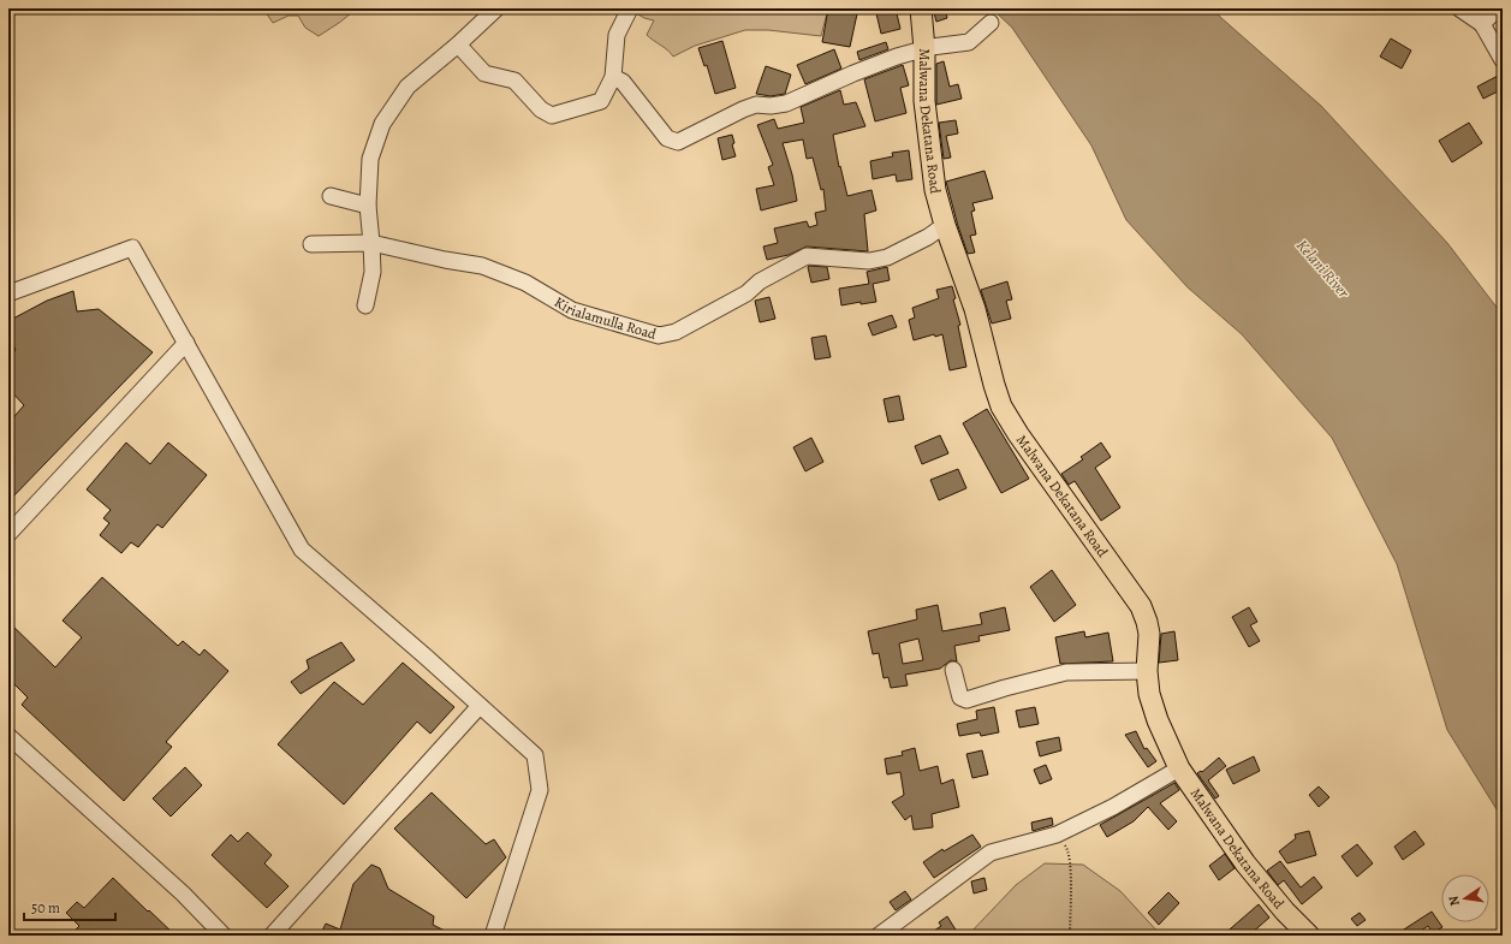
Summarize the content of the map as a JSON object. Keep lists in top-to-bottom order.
{
  "streets": {
    "main road": ["Malwana Dekatana Road"],
    "street": ["Kirialamulla Road"]
  },
  "crossings": [
    ["Malwana Dekatana Road", "Kirialamulla Road"]
  ],
  "water": ["Kelani River"],
  "scale_bar": "50 m",
  "north": "left"
}
